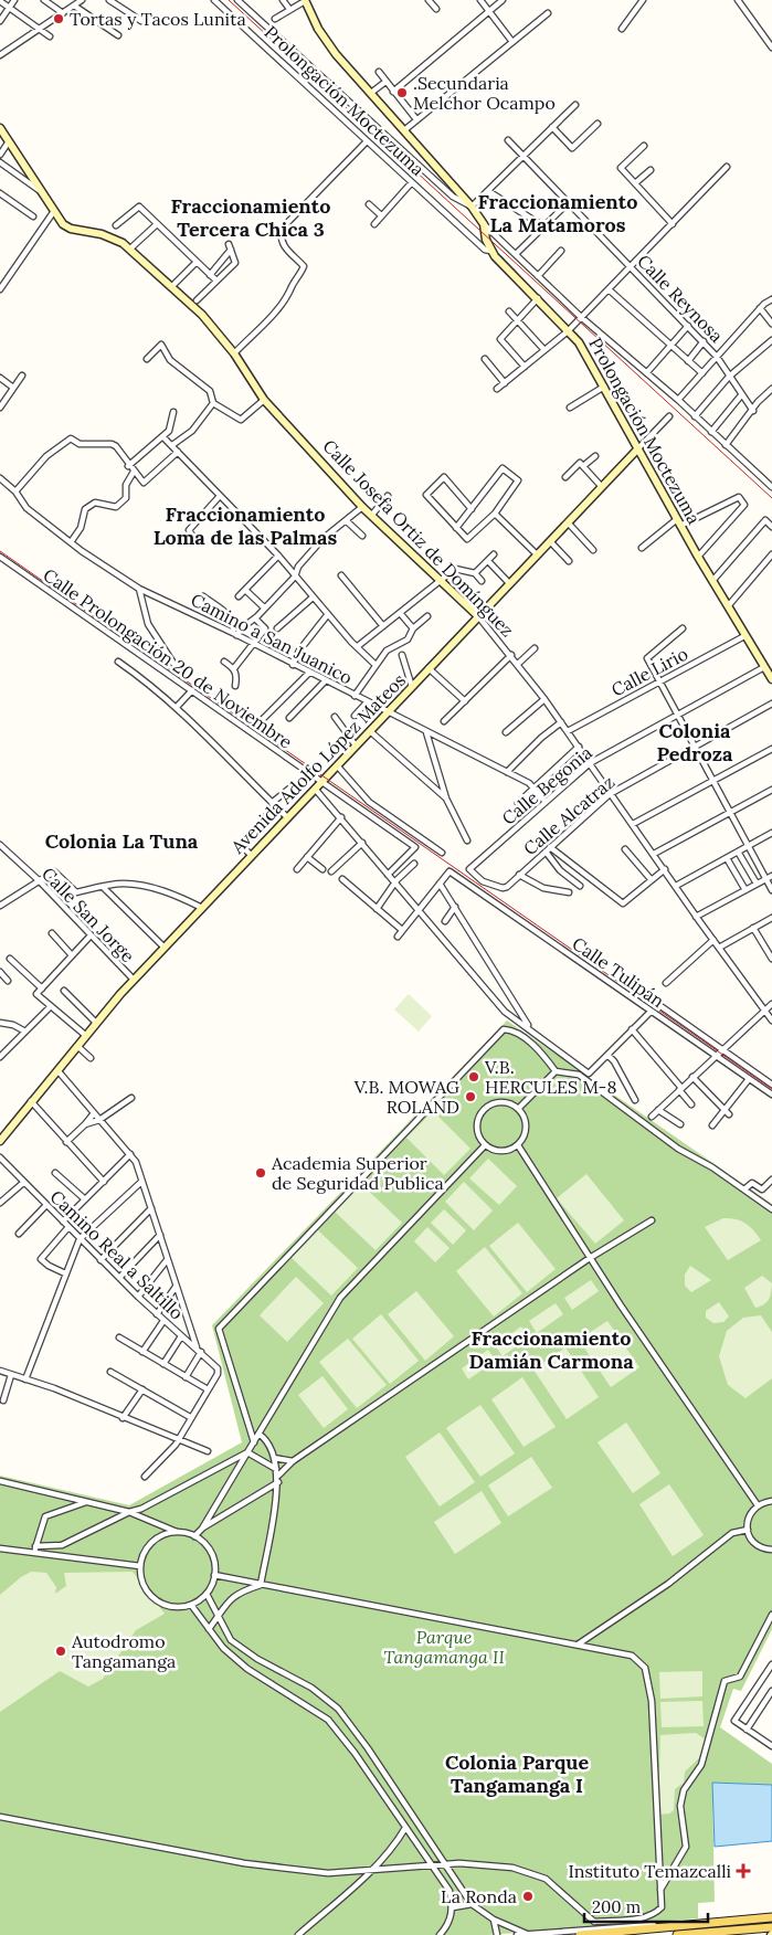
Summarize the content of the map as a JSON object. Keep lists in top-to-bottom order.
{
  "streets": {
    "street": [
      "Prolongación Moctezuma",
      "Calle Reynosa",
      "Calle Josefa Ortiz de Domínguez",
      "Camino a San Juanico",
      "Calle Prolongación 20 de Noviembre",
      "Calle Lirio",
      "Avenida Adolfo López Mateos",
      "Calle Begonia",
      "Calle Alcatraz",
      "Calle San Jorge",
      "Calle Tulipán",
      "Camino Real a Saltillo"
    ]
  },
  "crossings": [
    ["Prolongación Moctezuma", "Calle Lirio"],
    ["Prolongación Moctezuma", "Avenida Adolfo López Mateos"],
    ["Prolongación Moctezuma", "Calle Begonia"],
    ["Calle Josefa Ortiz de Domínguez", "Calle Lirio"],
    ["Calle Josefa Ortiz de Domínguez", "Avenida Adolfo López Mateos"],
    ["Calle Josefa Ortiz de Domínguez", "Calle Begonia"],
    ["Calle Josefa Ortiz de Domínguez", "Calle Alcatraz"],
    ["Camino a San Juanico", "Avenida Adolfo López Mateos"],
    ["Camino a San Juanico", "Calle Begonia"],
    ["Calle Prolongación 20 de Noviembre", "Avenida Adolfo López Mateos"],
    ["Avenida Adolfo López Mateos", "Calle San Jorge"],
    ["Calle Begonia", "Calle Alcatraz"]
  ],
  "districts": [
    "Fraccionamiento La Matamoros",
    "Fraccionamiento Tercera Chica 3",
    "Fraccionamiento Loma de las Palmas",
    "Colonia Pedroza",
    "Colonia La Tuna",
    "Fraccionamiento Damián Carmona",
    "Colonia Parque Tangamanga I"
  ],
  "parks": ["Parque Tangamanga II"],
  "places": {
    "other": [
      "Tortas y Tacos Lunita",
      ".Secundaria Melchor Ocampo",
      "V.B. HERCULES M-8",
      "V.B. MOWAG ROLAND",
      "Academia Superior de Seguridad Publica",
      "Autodromo Tangamanga",
      "La Ronda"
    ],
    "health": ["Instituto Temazcalli"]
  },
  "scale_bar": "200 m"
}
